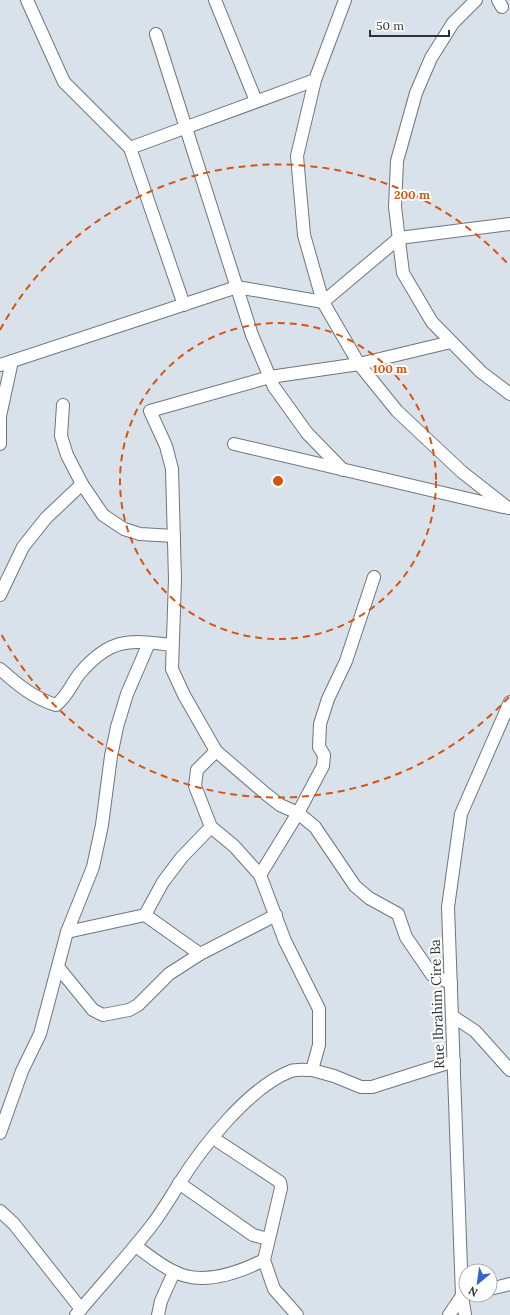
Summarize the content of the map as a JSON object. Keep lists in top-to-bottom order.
{
  "streets": {
    "street": ["Rue Ibrahim Cire Ba"]
  },
  "scale_bar": "50 m",
  "north": "bottom left",
  "rings": ["200 m", "100 m"]
}
